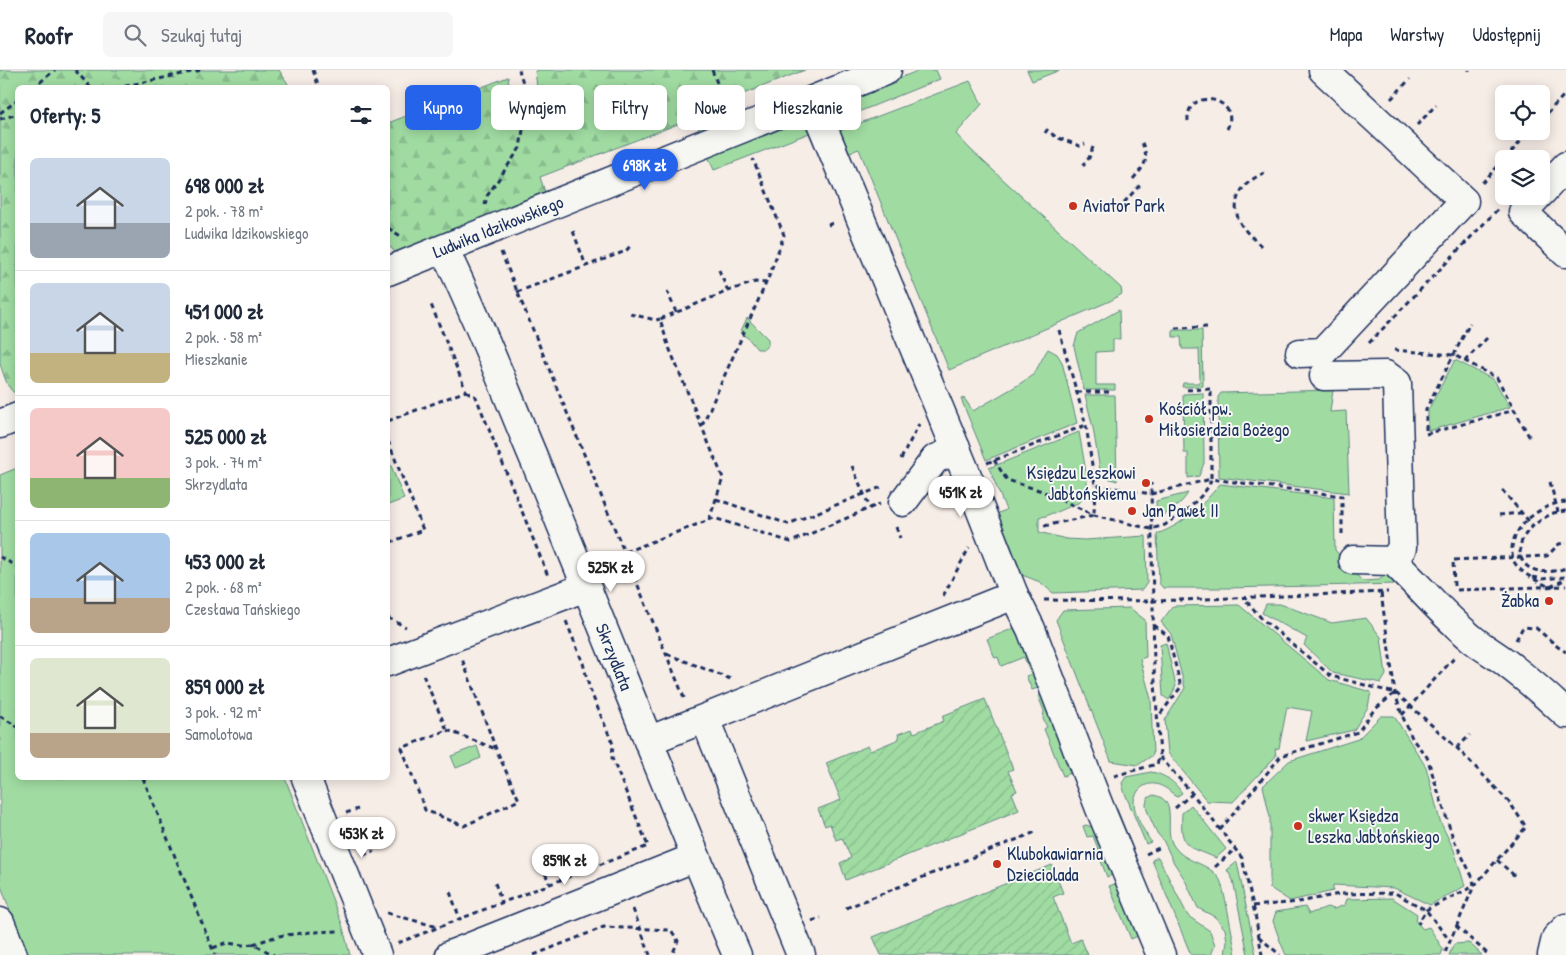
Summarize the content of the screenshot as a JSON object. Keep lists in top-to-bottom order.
{
  "streets": {
    "street": ["Ludwika Idzikowskiego", "Skrzydlata"]
  },
  "crossings": [
    ["Ludwika Idzikowskiego", "Skrzydlata"]
  ],
  "places": [
    "Aviator Park",
    "Kościół pw. Miłosierdzia Bożego",
    "Księdzu Leszkowi Jabłońskiemu",
    "Jan Paweł II",
    "Żabka",
    "skwer Księdza Leszka Jabłońskiego",
    "Klubokawiarnia Dzieciolada"
  ],
  "page": {
    "header": "Roofr",
    "search": "Szukaj tutaj",
    "nav": ["Mapa", "Warstwy", "Udostępnij"],
    "chip": [
      "Kupno",
      "Wynajem",
      "Filtry",
      "Nowe",
      "Mieszkanie"
    ],
    "heading": "Oferty: 5",
    "list": [
      {
        "name": "698 000 zł",
        "note": "2 pok. · 78 m² · Ludwika Idzikowskiego"
      },
      {
        "name": "451 000 zł",
        "note": "2 pok. · 58 m² · Mieszkanie"
      },
      {
        "name": "525 000 zł",
        "note": "3 pok. · 74 m² · Skrzydlata"
      },
      {
        "name": "453 000 zł",
        "note": "2 pok. · 68 m² · Czesława Tańskiego"
      },
      {
        "name": "859 000 zł",
        "note": "3 pok. · 92 m² · Samolotowa"
      }
    ],
    "price": [
      "698K zł",
      "451K zł",
      "525K zł",
      "453K zł",
      "859K zł"
    ]
  }
}
